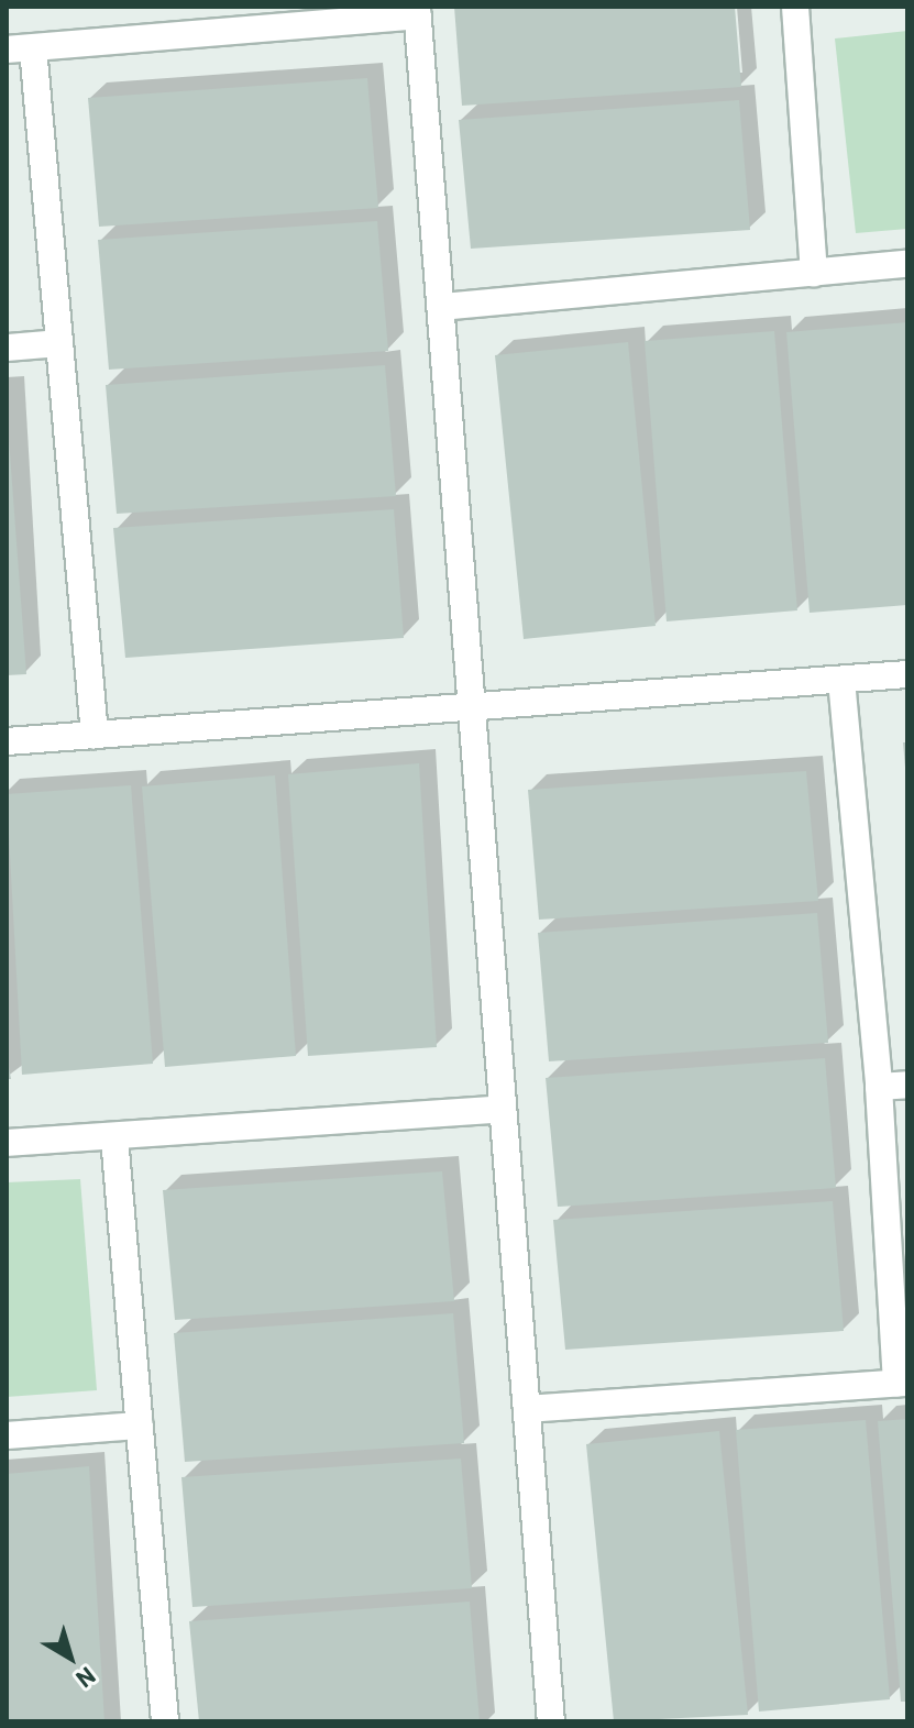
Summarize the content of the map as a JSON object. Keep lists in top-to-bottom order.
{
  "north": "bottom right"
}
